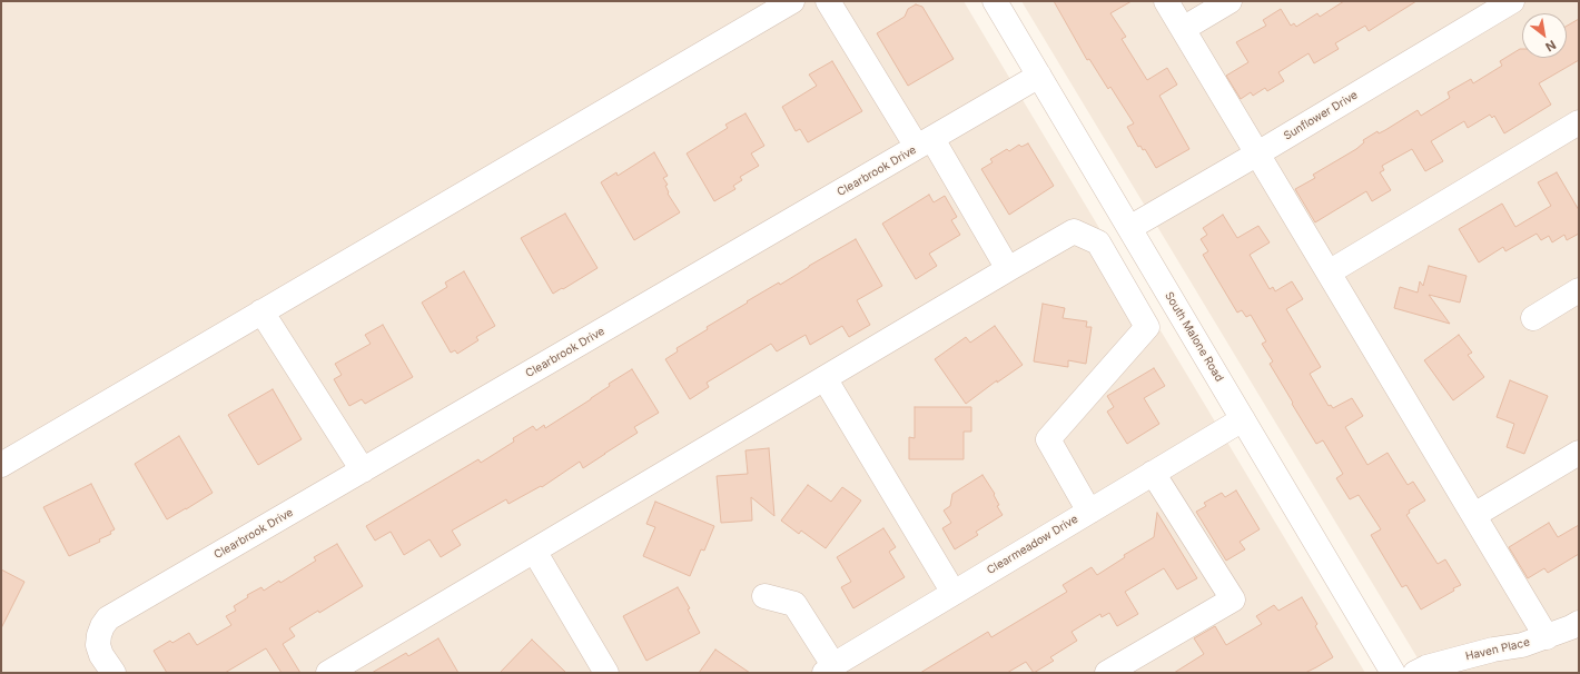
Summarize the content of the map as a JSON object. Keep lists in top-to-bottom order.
{
  "streets": {
    "street": [
      "Sunflower Drive",
      "Clearbrook Drive",
      "South Malone Road",
      "Clearmeadow Drive",
      "Haven Place"
    ]
  },
  "crossings": [
    ["Sunflower Drive", "South Malone Road"],
    ["Clearbrook Drive", "South Malone Road"],
    ["South Malone Road", "Clearmeadow Drive"]
  ],
  "north": "bottom right"
}
